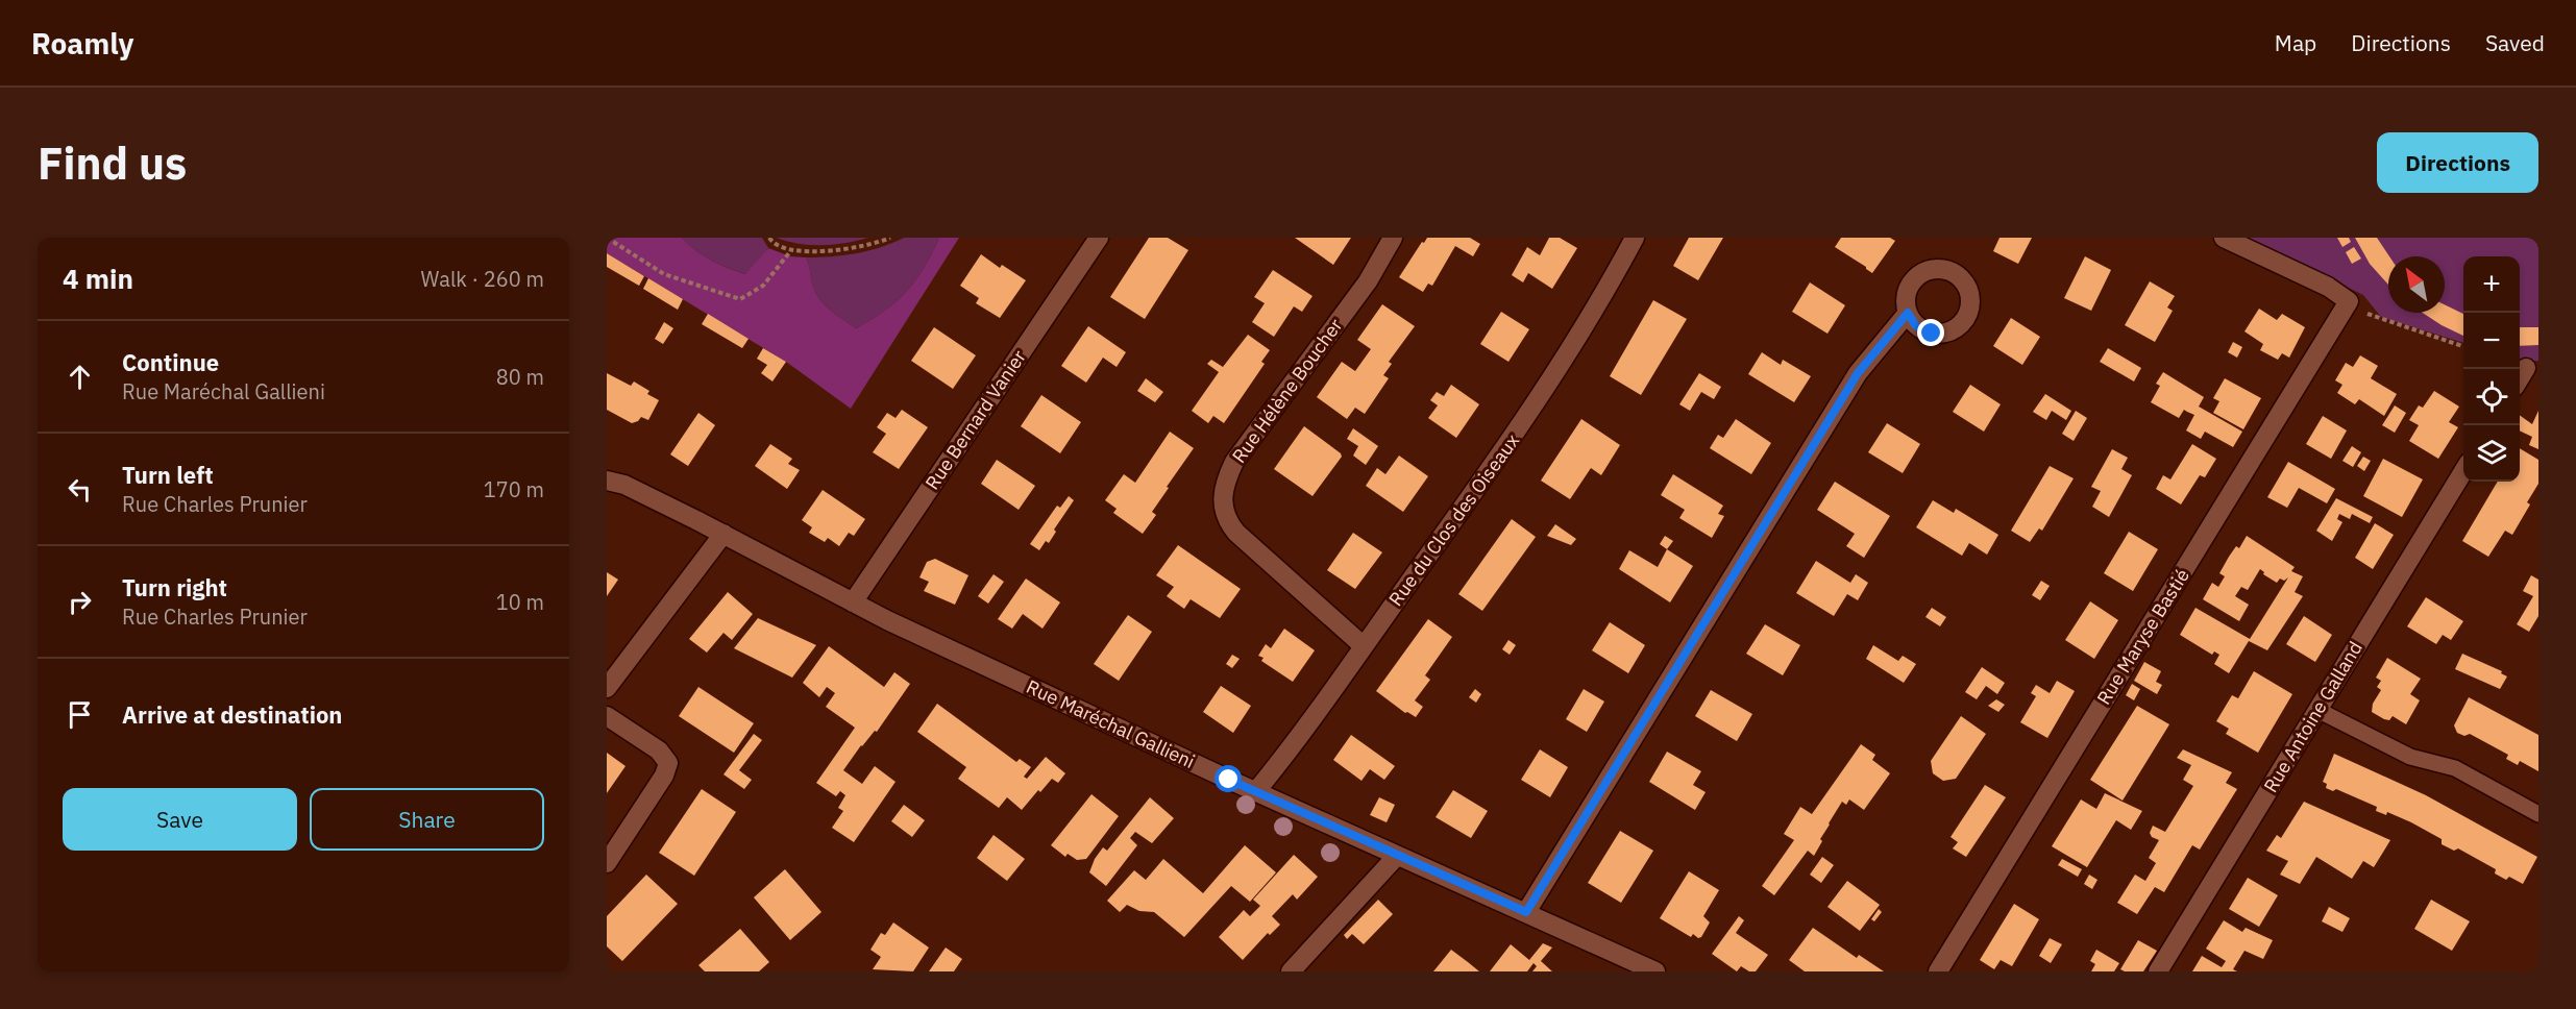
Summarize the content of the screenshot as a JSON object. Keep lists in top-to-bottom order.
{
  "streets": {
    "street": [
      "Rue Hélène Boucher",
      "Rue Bernard Vanier",
      "Rue du Clos des Oiseaux",
      "Rue Maryse Bastié",
      "Rue Antoine Galland",
      "Rue Maréchal Gallieni"
    ]
  },
  "crossings": [
    ["Rue Hélène Boucher", "Rue du Clos des Oiseaux"],
    ["Rue Bernard Vanier", "Rue Maréchal Gallieni"],
    ["Rue du Clos des Oiseaux", "Rue Maréchal Gallieni"]
  ],
  "north": "top left",
  "page": {
    "header": "Roamly",
    "nav": ["Map", "Directions", "Saved"],
    "buttons": [
      "Directions",
      ["Save", "Share"]
    ],
    "title": "Find us",
    "heading": ["4 min", "Walk · 260 m"],
    "map_buttons": ["+", "−"],
    "list": [
      ["Continue", "Rue Maréchal Gallieni", "80 m"],
      ["Turn left", "Rue Charles Prunier", "170 m"],
      ["Turn right", "Rue Charles Prunier", "10 m"],
      "Arrive at destination"
    ]
  }
}
